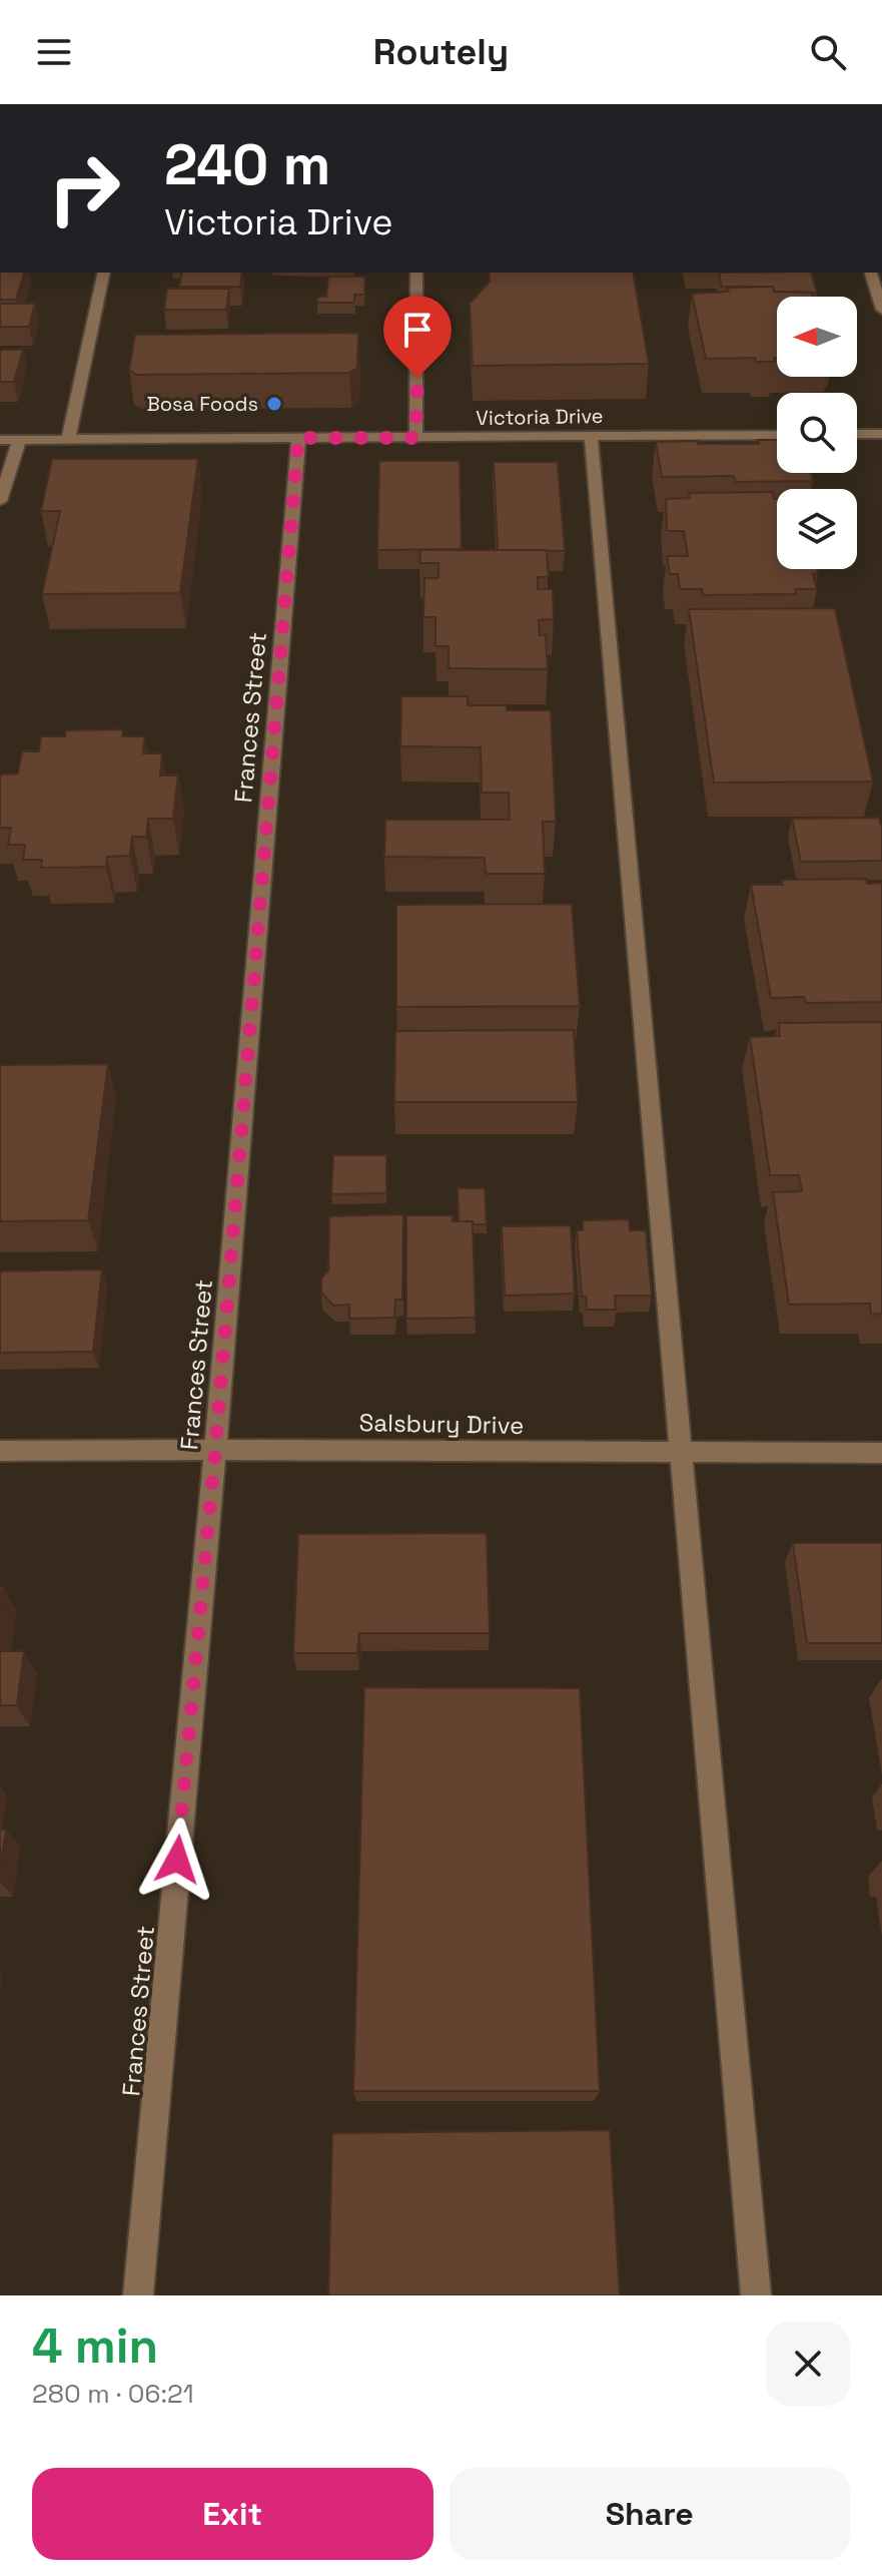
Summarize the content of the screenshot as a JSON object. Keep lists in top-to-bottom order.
{
  "streets": {
    "street": ["Victoria Drive", "Frances Street", "Salsbury Drive"]
  },
  "crossings": [
    ["Victoria Drive", "Frances Street"],
    ["Frances Street", "Salsbury Drive"]
  ],
  "places": ["Bosa Foods"],
  "north": "left",
  "page": {
    "header": "Routely",
    "turn": ["240 m", "Victoria Drive"],
    "heading": ["4 min", "280 m · 06:21"],
    "buttons": ["Exit", "Share"]
  }
}
